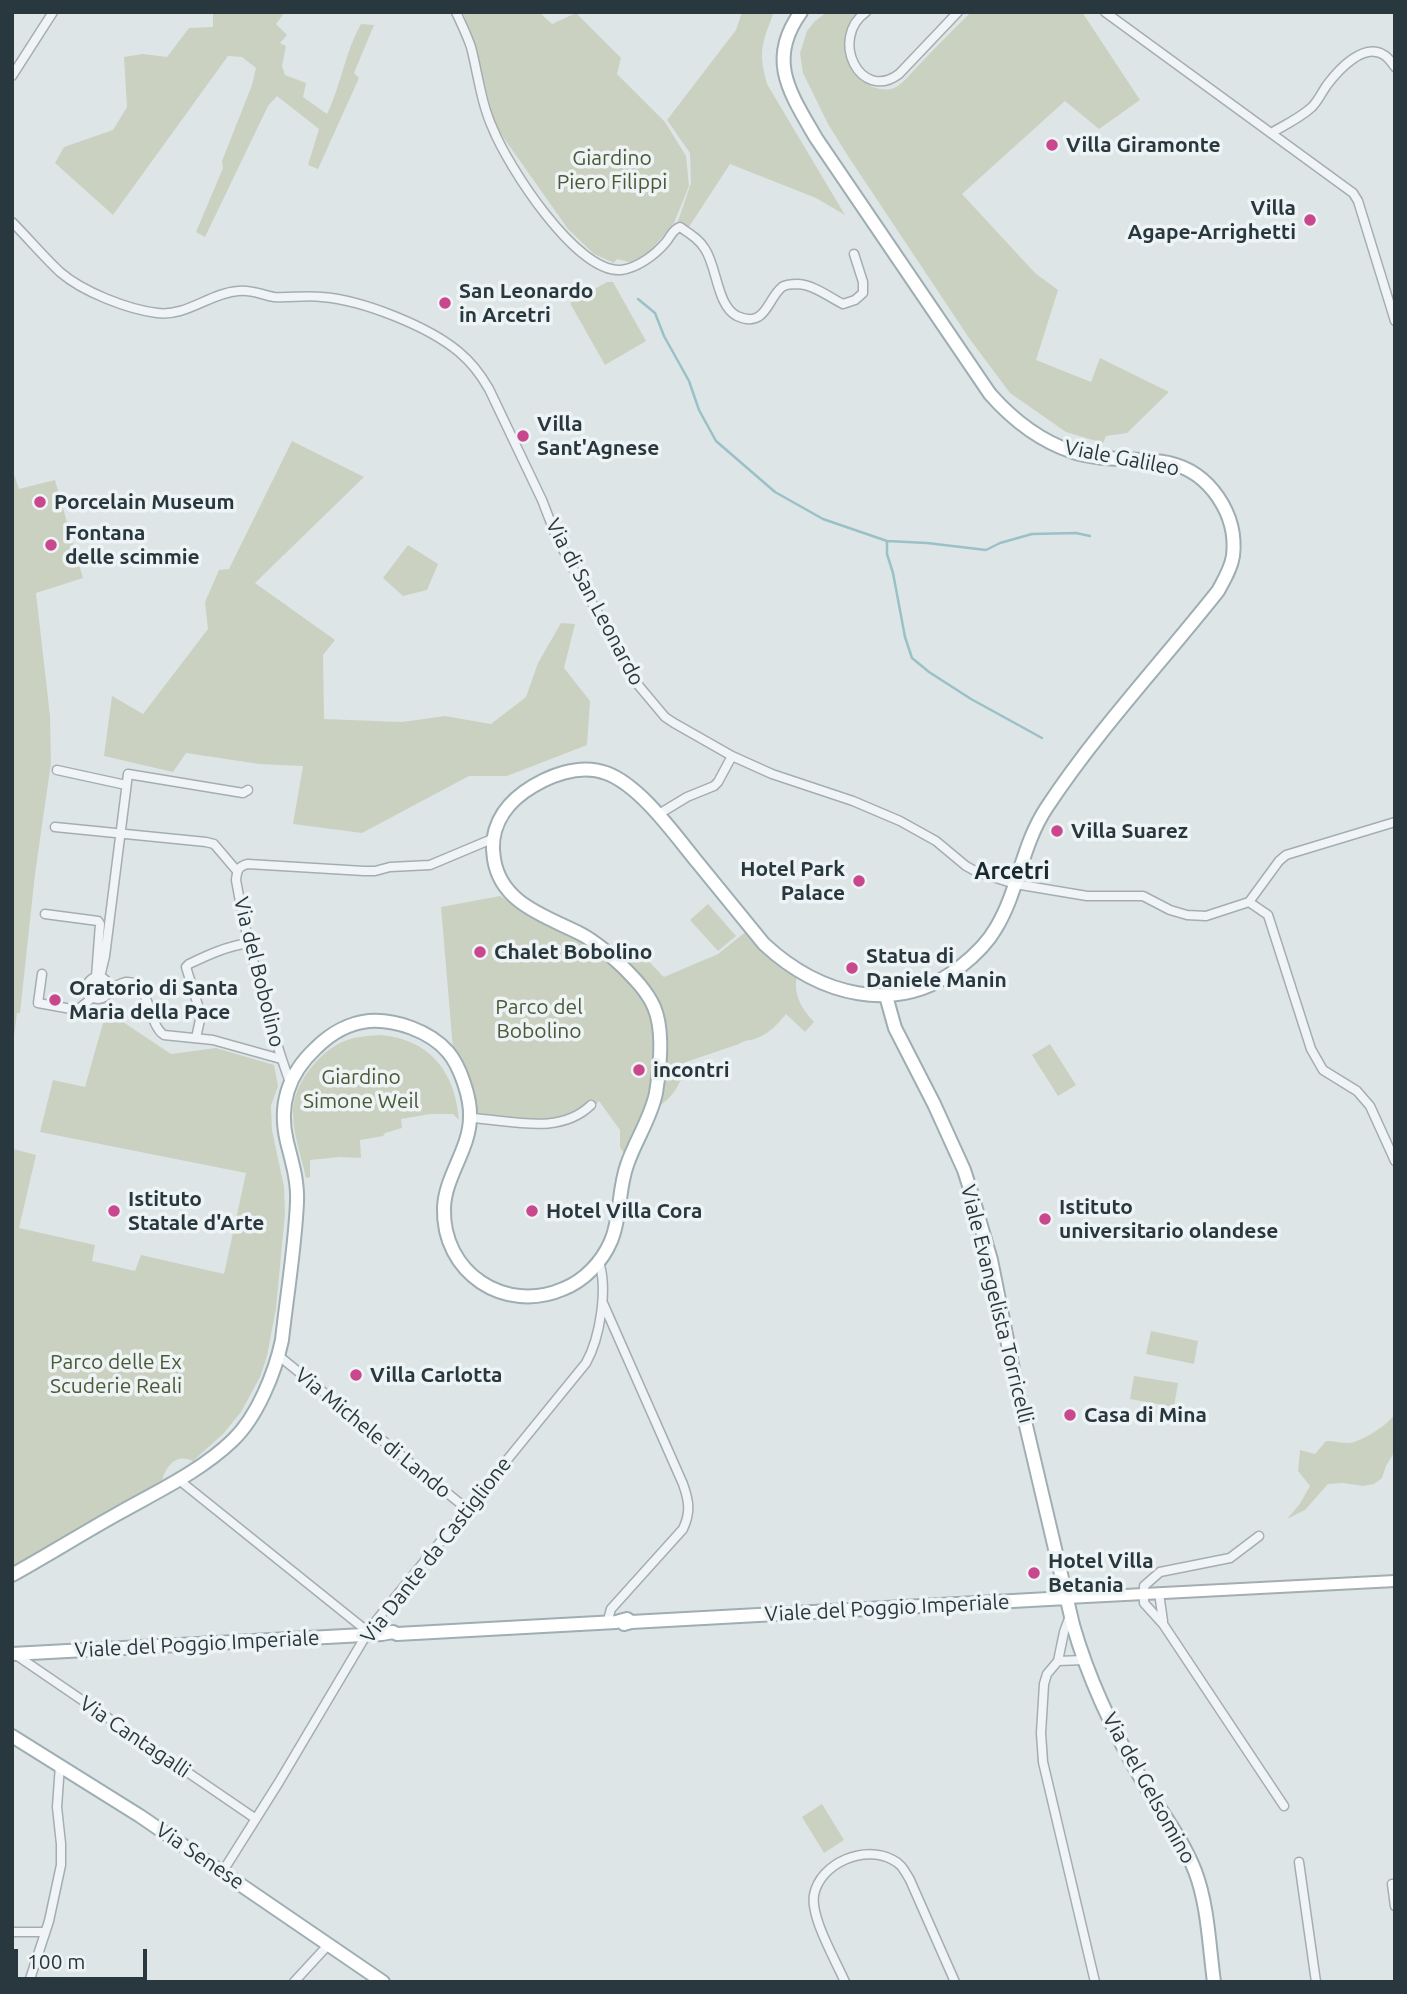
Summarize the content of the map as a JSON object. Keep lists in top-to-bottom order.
{
  "streets": {
    "main road": [
      "Viale Galileo",
      "Viale Evangelista Torricelli",
      "Viale del Poggio Imperiale",
      "Via del Gelsomino",
      "Via Senese"
    ],
    "street": [
      "Via di San Leonardo",
      "Via del Bobolino",
      "Via Michele di Lando",
      "Via Dante da Castiglione",
      "Via Cantagalli"
    ]
  },
  "crossings": [
    ["Viale Galileo", "Via di San Leonardo"],
    ["Viale Galileo", "Via del Bobolino"],
    ["Viale Galileo", "Viale Evangelista Torricelli"],
    ["Viale Evangelista Torricelli", "Viale del Poggio Imperiale"],
    ["Viale Evangelista Torricelli", "Via del Gelsomino"],
    ["Via Michele di Lando", "Via Dante da Castiglione"],
    ["Via Dante da Castiglione", "Viale del Poggio Imperiale"],
    ["Via Dante da Castiglione", "Via Cantagalli"],
    ["Via Dante da Castiglione", "Via Senese"],
    ["Viale del Poggio Imperiale", "Via Cantagalli"],
    ["Viale del Poggio Imperiale", "Via del Gelsomino"]
  ],
  "districts": ["Arcetri"],
  "parks": [
    "Giardino Piero Filippi",
    "Parco del Bobolino",
    "Giardino Simone Weil",
    "Parco delle Ex Scuderie Reali"
  ],
  "places": [
    "Villa Giramonte",
    "Villa Agape-Arrighetti",
    "San Leonardo in Arcetri",
    "Villa Sant'Agnese",
    "Porcelain Museum",
    "Fontana delle scimmie",
    "Villa Suarez",
    "Hotel Park Palace",
    "Chalet Bobolino",
    "Statua di Daniele Manin",
    "Oratorio di Santa Maria della Pace",
    "incontri",
    "Istituto Statale d'Arte",
    "Hotel Villa Cora",
    "Istituto universitario olandese",
    "Villa Carlotta",
    "Casa di Mina",
    "Hotel Villa Betania"
  ],
  "scale_bar": "100 m"
}
